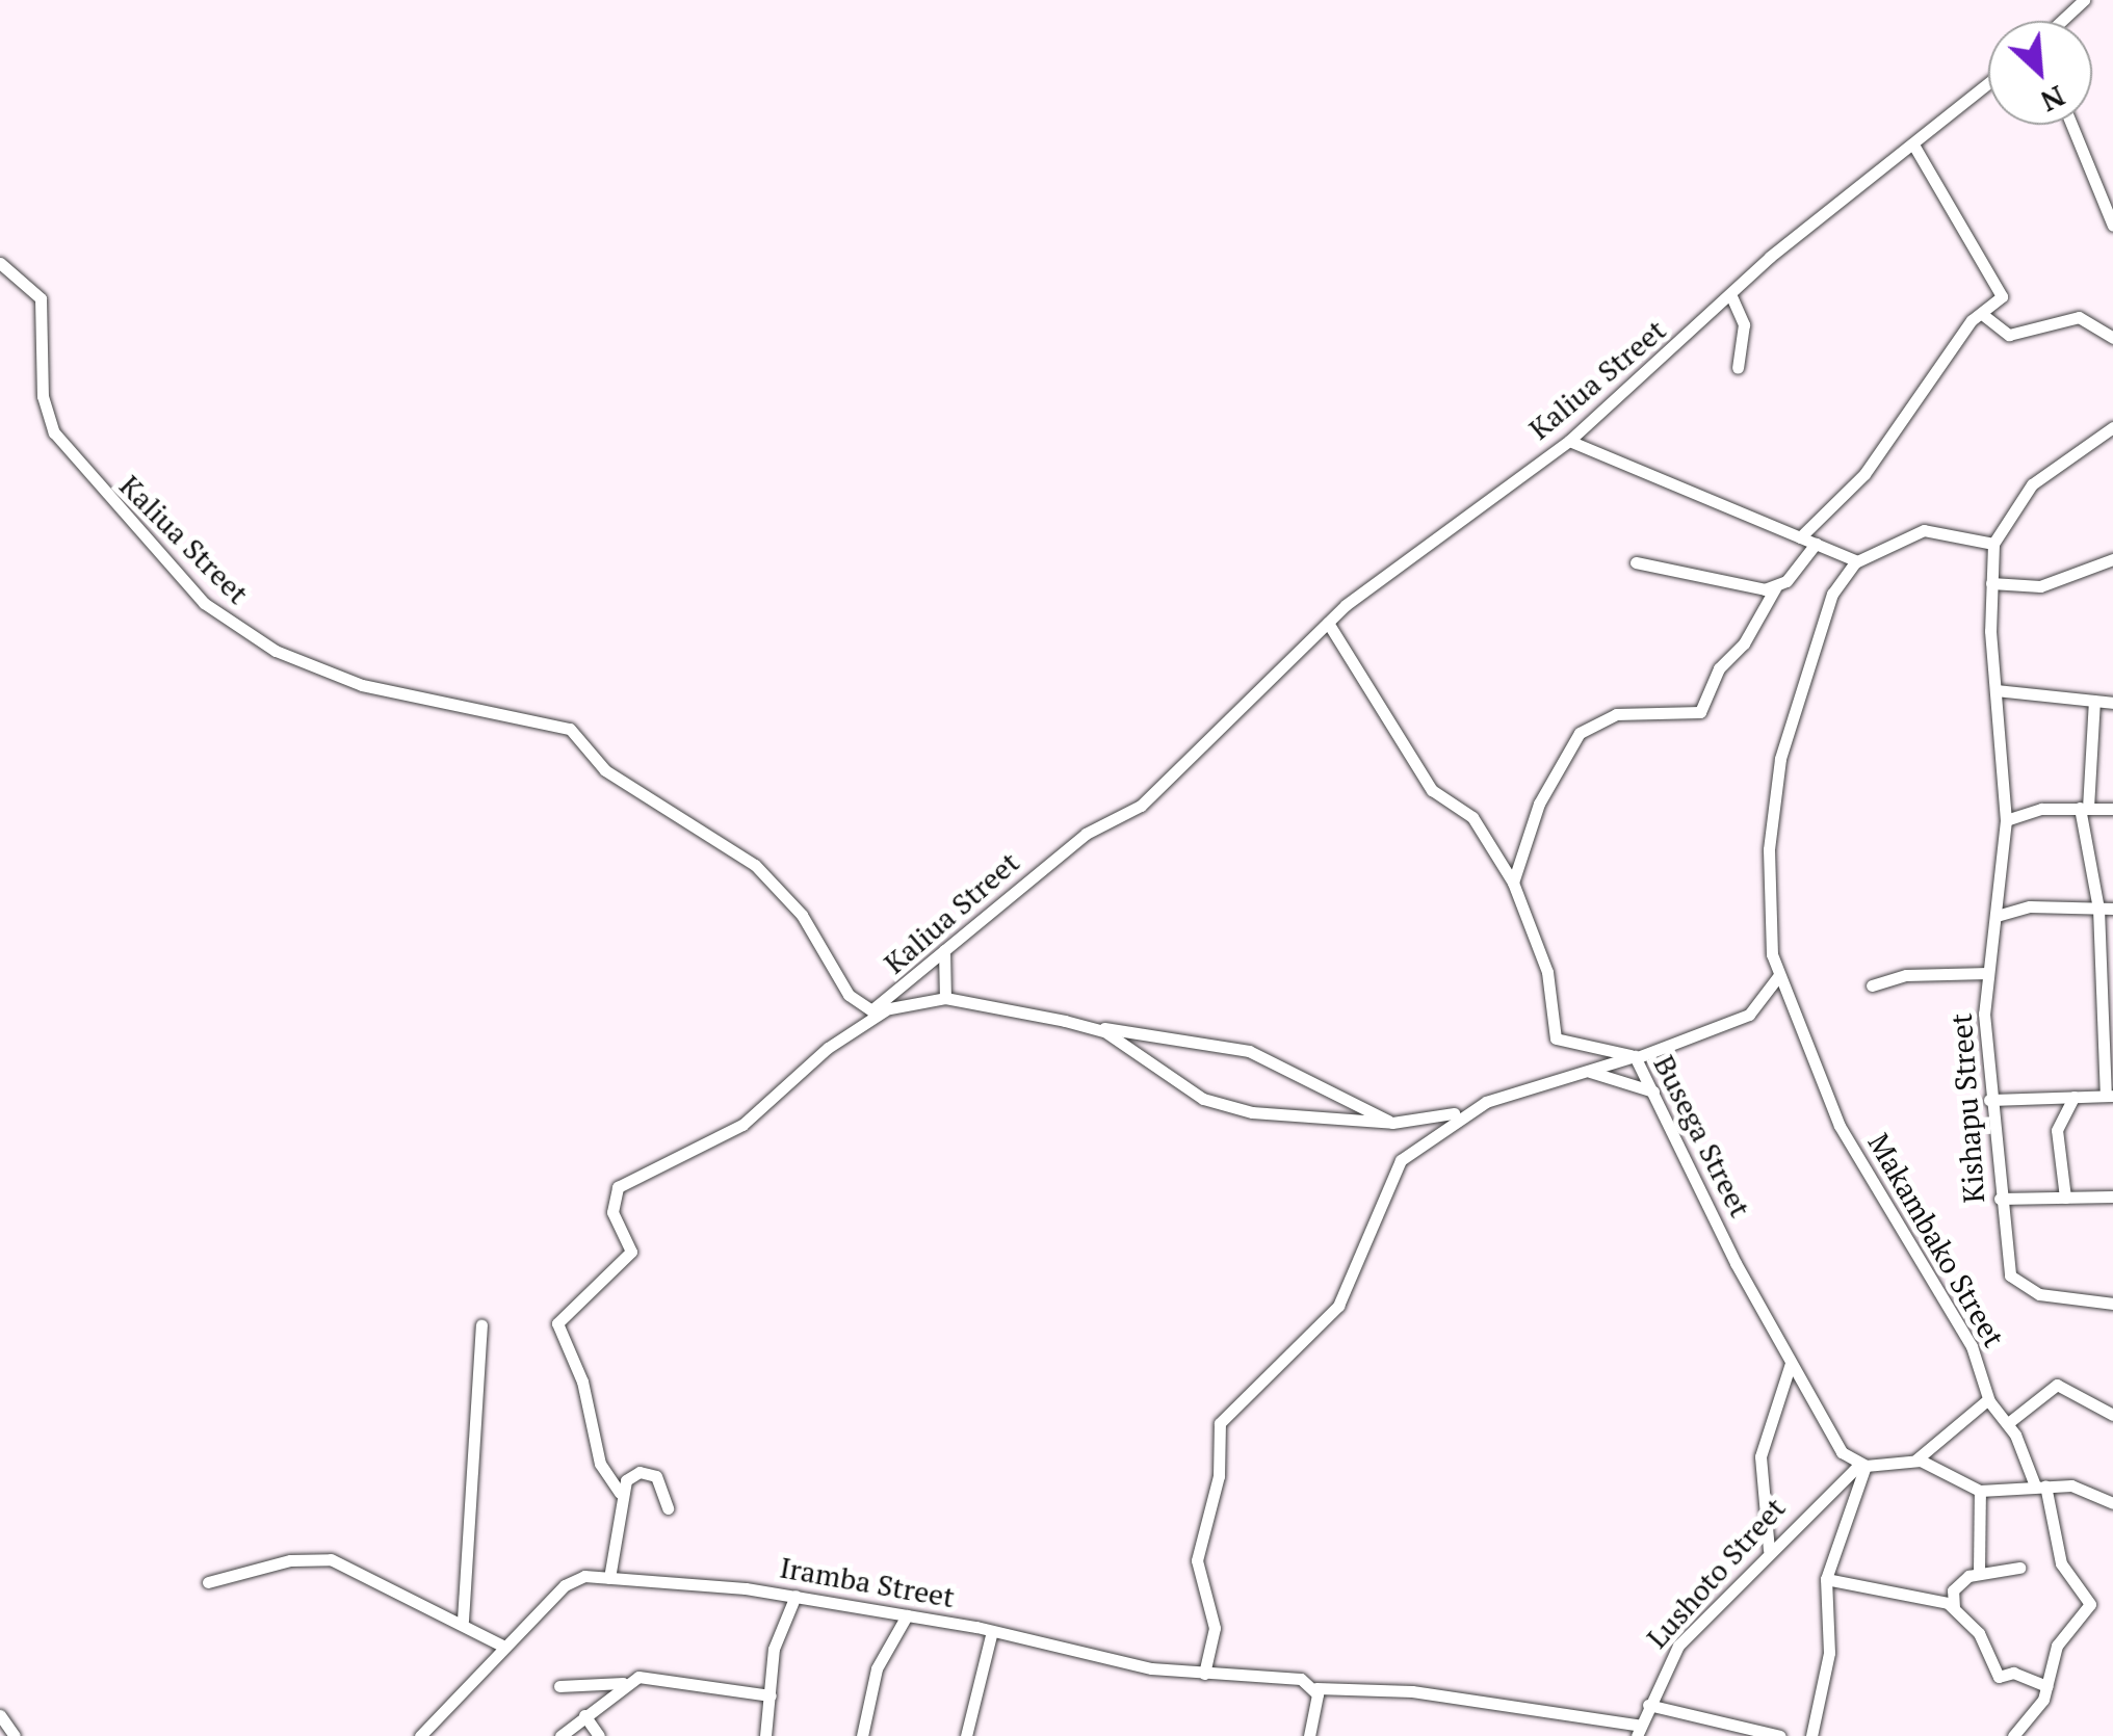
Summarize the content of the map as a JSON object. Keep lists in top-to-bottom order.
{
  "streets": {
    "street": [
      "Kaliua Street",
      "Kishapu Street",
      "Busega Street",
      "Makambako Street",
      "Lushoto Street",
      "Iramba Street"
    ]
  },
  "crossings": [
    ["Busega Street", "Lushoto Street"],
    ["Busega Street", "Iramba Street"],
    ["Lushoto Street", "Iramba Street"]
  ],
  "north": "bottom right"
}
